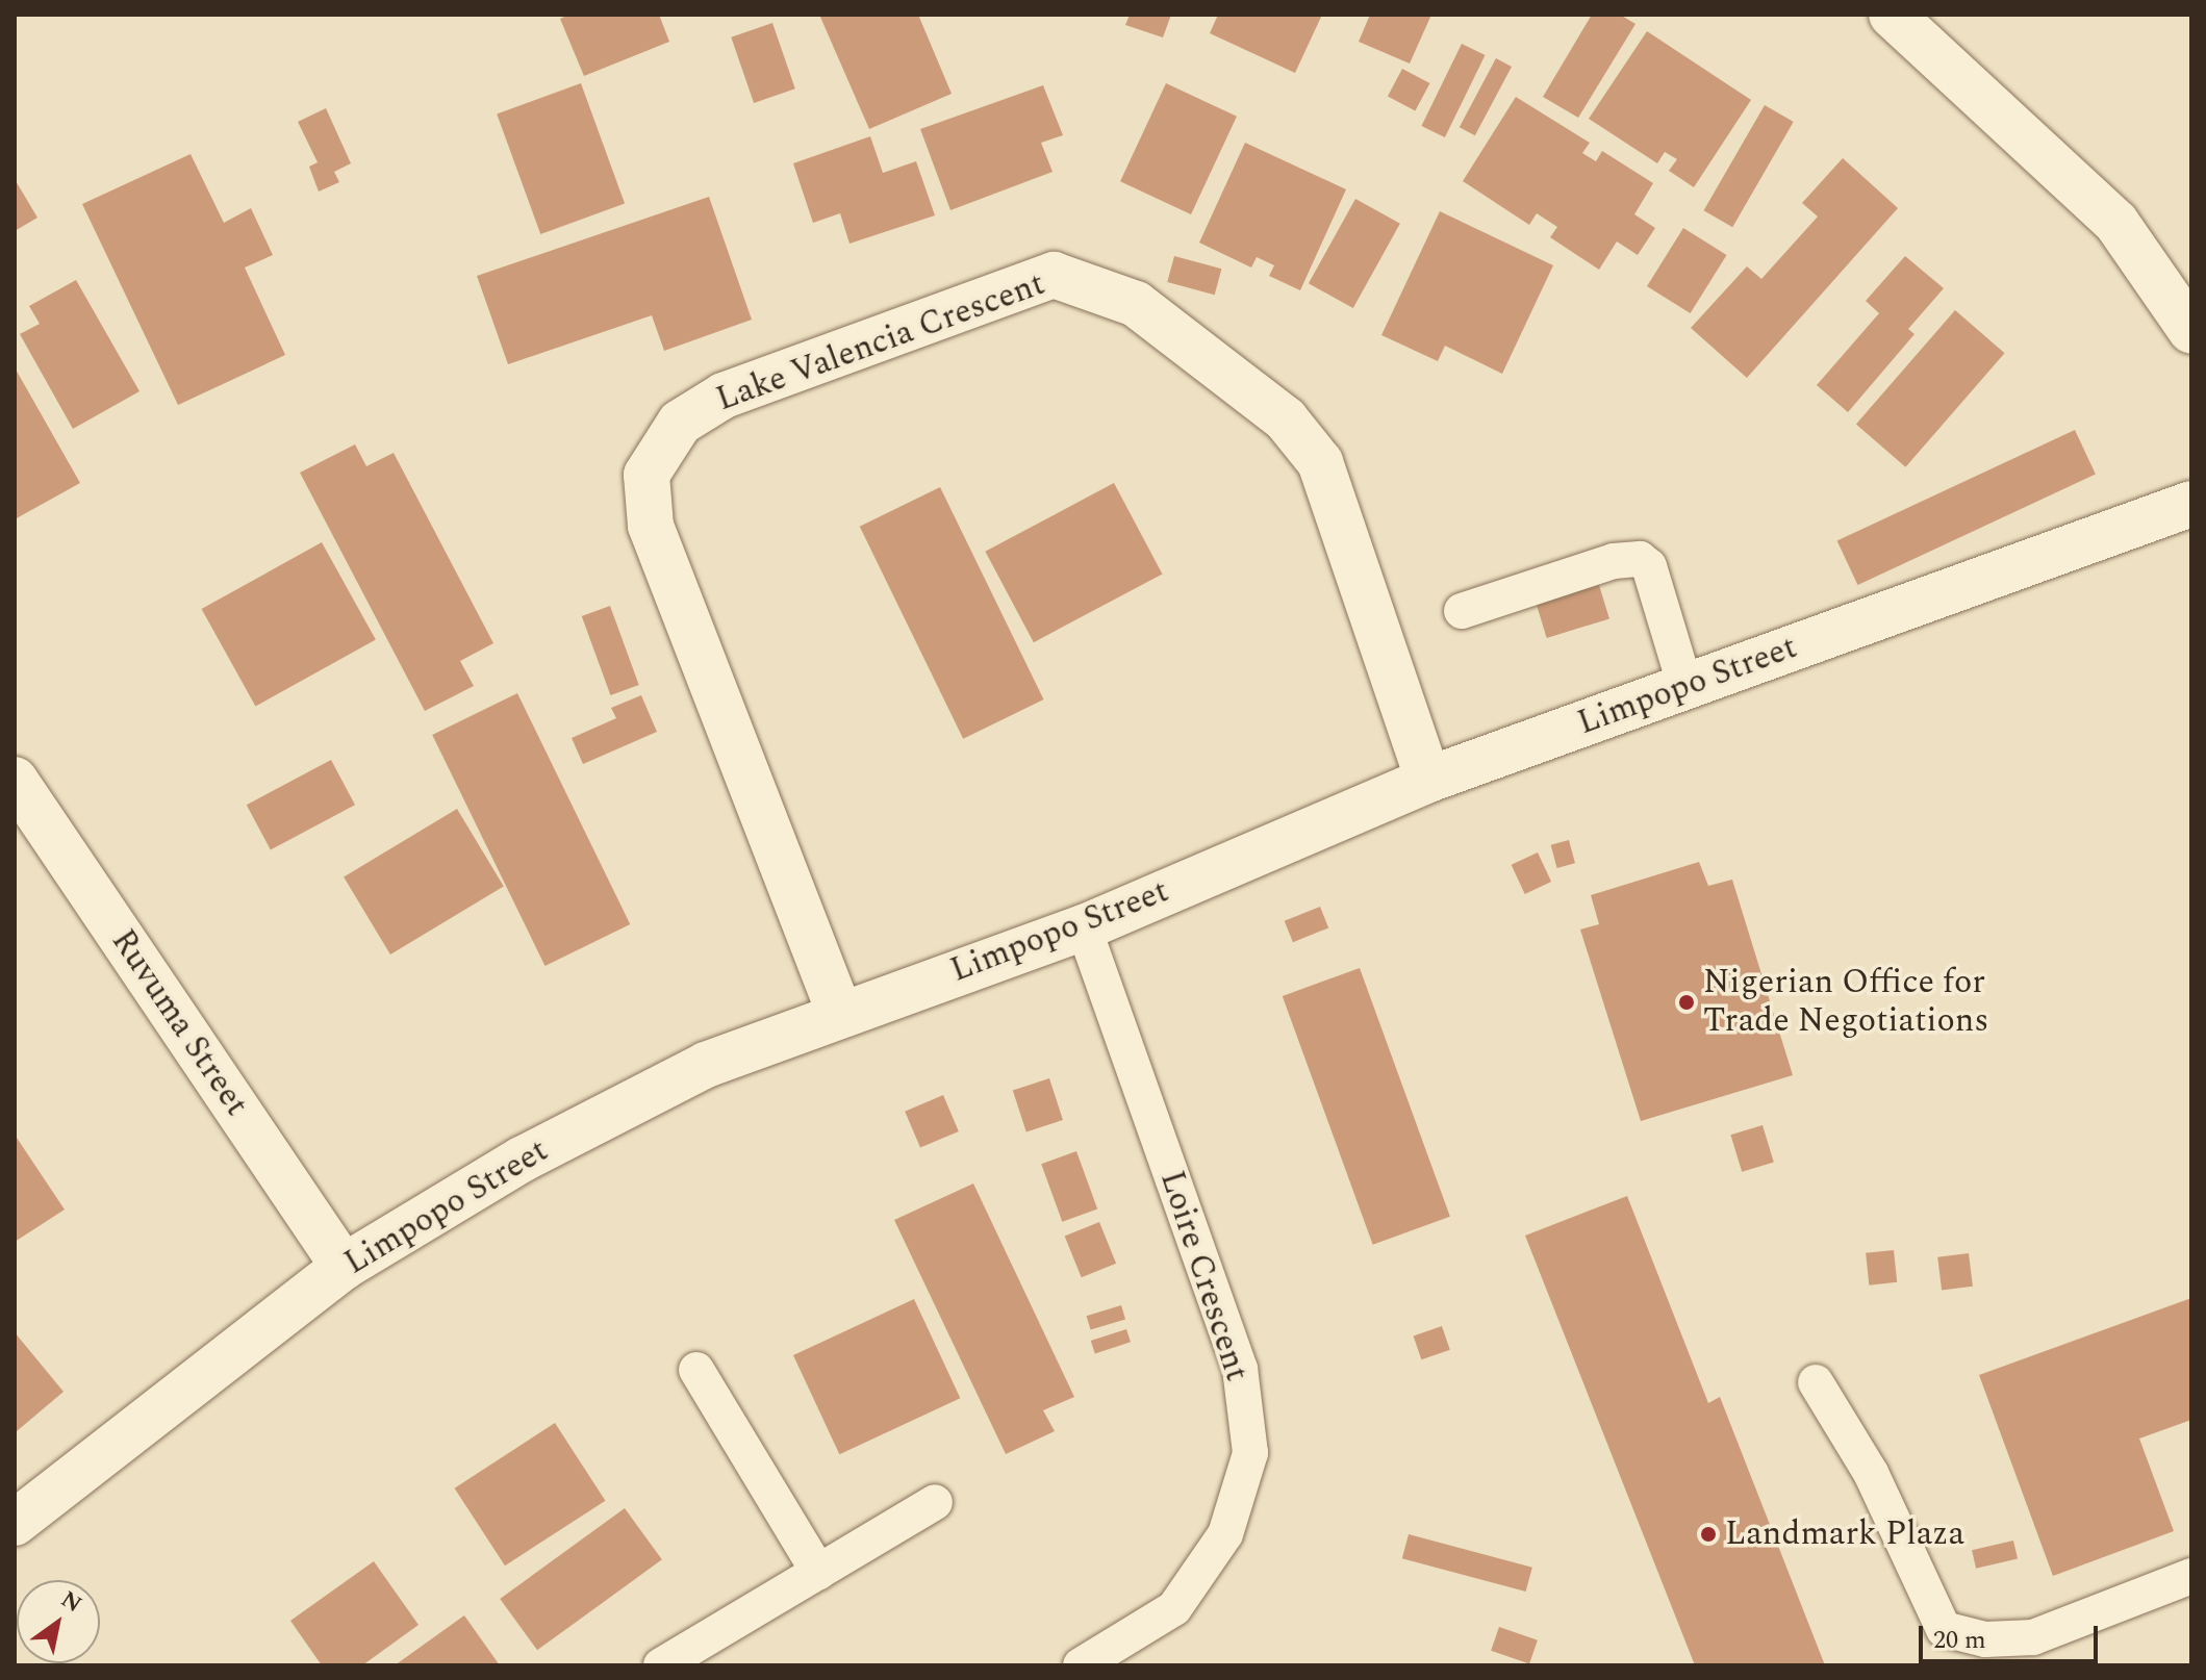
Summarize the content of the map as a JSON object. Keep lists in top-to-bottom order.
{
  "streets": {
    "street": ["Lake Valencia Crescent", "Limpopo Street", "Ruvuma Street"],
    "lane": ["Loire Crescent"]
  },
  "crossings": [
    ["Lake Valencia Crescent", "Limpopo Street"],
    ["Limpopo Street", "Ruvuma Street"],
    ["Limpopo Street", "Loire Crescent"]
  ],
  "places": ["Nigerian Office for Trade Negotiations", "Landmark Plaza"],
  "scale_bar": "20 m",
  "north": "top right"
}
